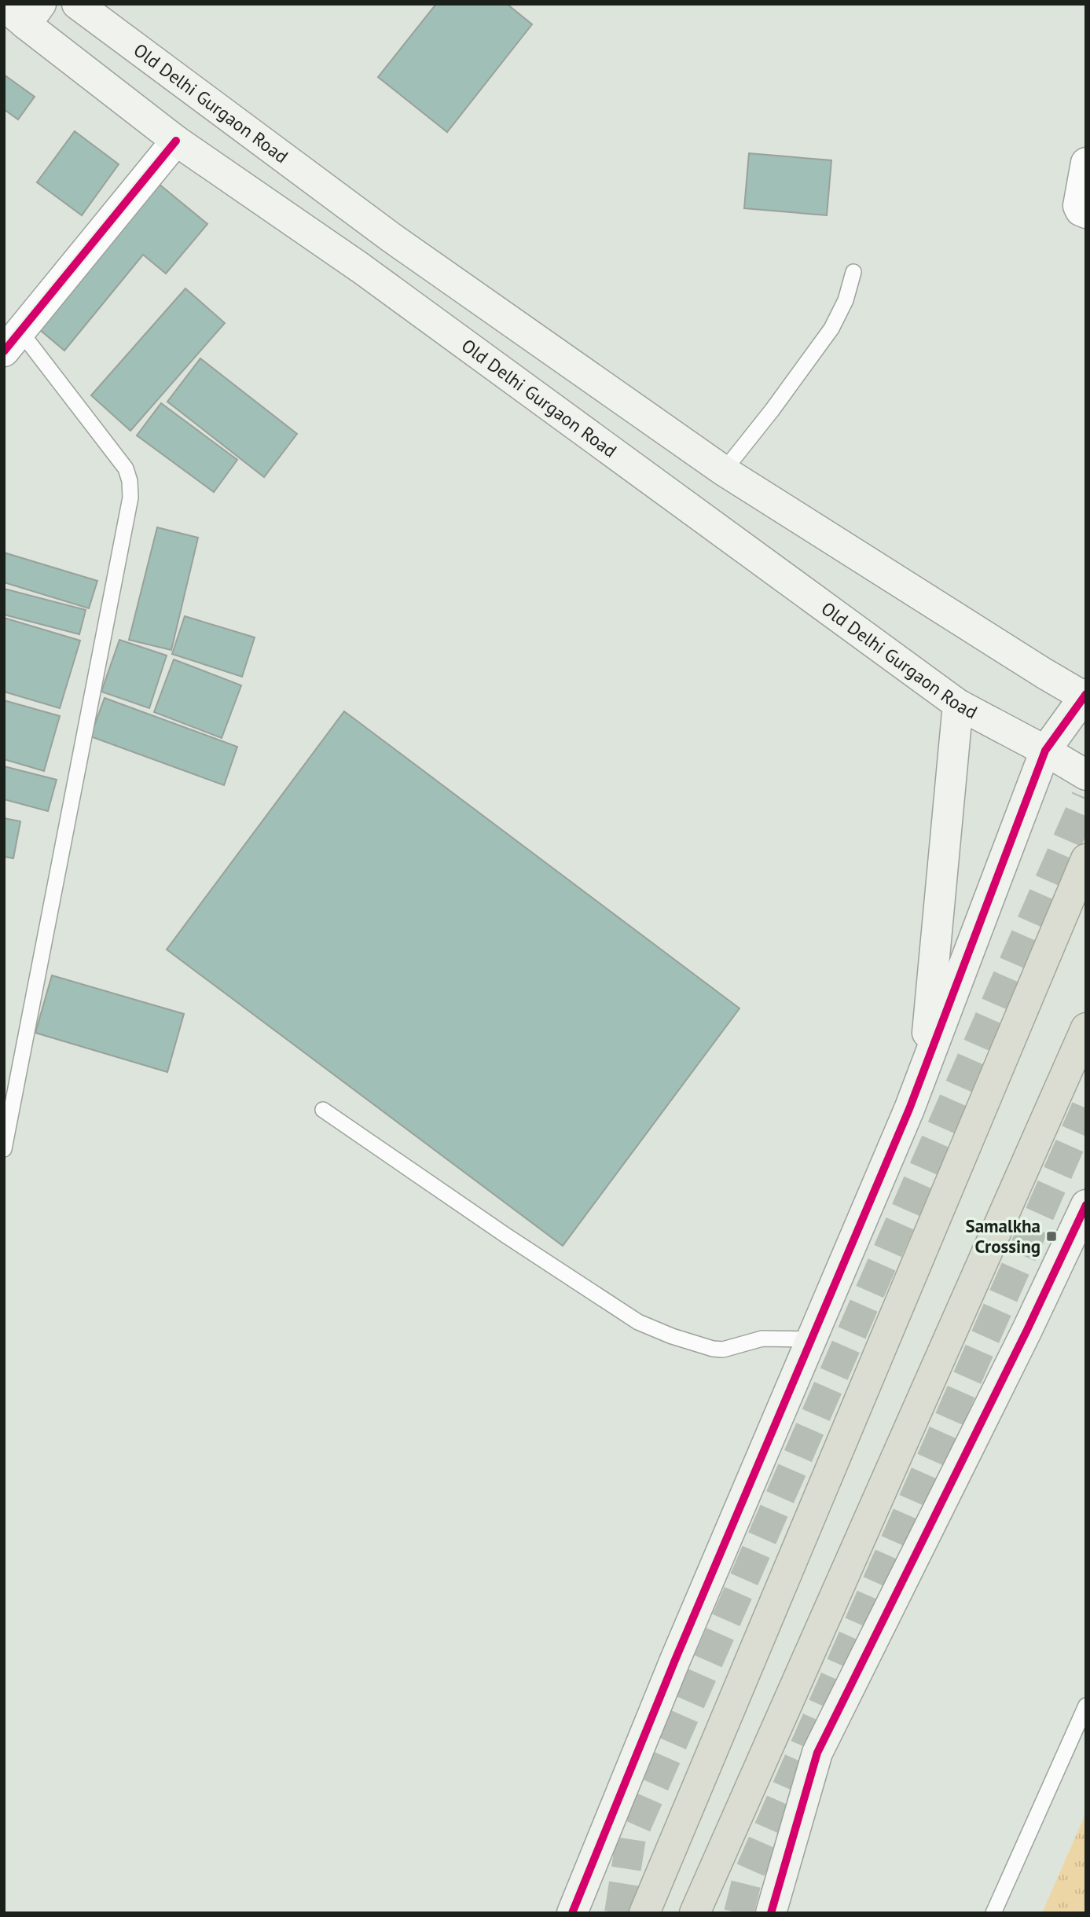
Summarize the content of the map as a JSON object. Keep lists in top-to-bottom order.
{
  "streets": {
    "main road": ["Old Delhi Gurgaon Road"]
  },
  "places": {
    "transit": ["Samalkha Crossing"]
  }
}
